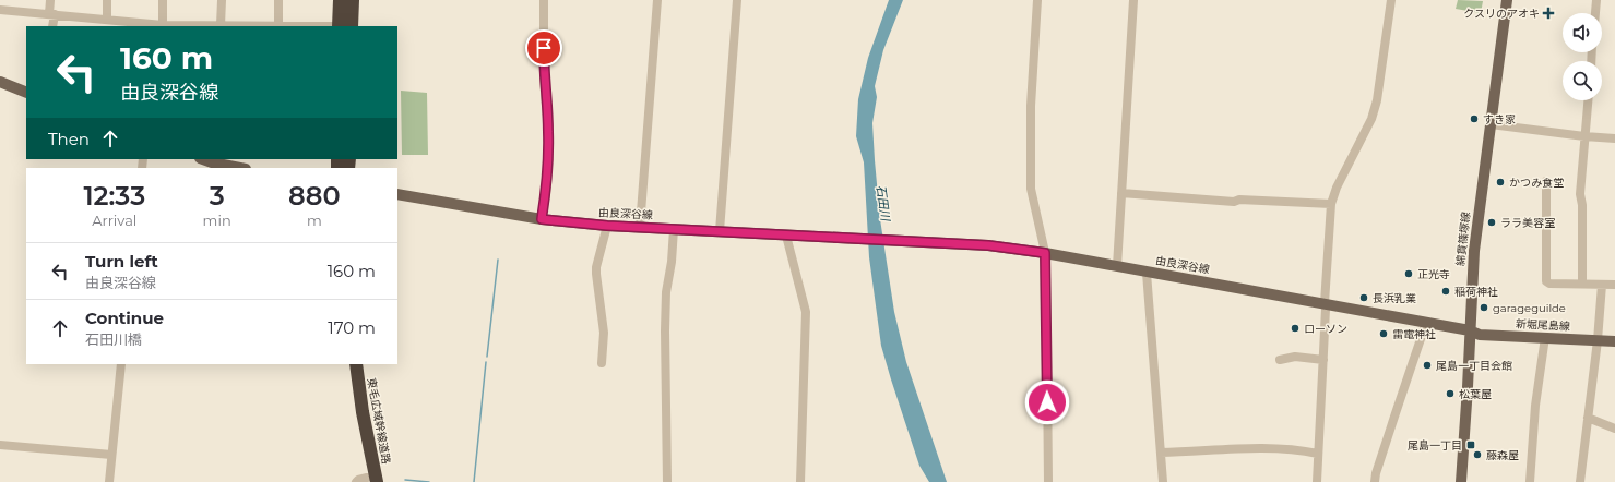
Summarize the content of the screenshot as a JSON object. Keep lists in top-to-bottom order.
{
  "streets": {
    "highway": ["東毛広域幹線道路"],
    "main road": ["由良深谷線", "綿貫篠塚線", "新堀尾島線"]
  },
  "crossings": [
    ["由良深谷線", "綿貫篠塚線"],
    ["由良深谷線", "新堀尾島線"],
    ["綿貫篠塚線", "新堀尾島線"]
  ],
  "water": ["石田川"],
  "places": {
    "health": ["クスリのアオキ"],
    "other": [
      "すき家",
      "かつみ食堂",
      "ララ美容室",
      "正光寺",
      "稲荷神社",
      "長浜乳業",
      "garageguilde",
      "ローソン",
      "雷電神社",
      "尾島一丁目会館",
      "松葉屋",
      "藤森屋"
    ],
    "transit": ["尾島一丁目"]
  },
  "page": {
    "turn": ["160 m", "由良深谷線"],
    "then": "Then",
    "eta": [
      "12:33",
      "Arrival",
      "3",
      "min",
      "880",
      "m"
    ],
    "list": [
      {
        "name": "Turn left",
        "note": "由良深谷線",
        "value": "160 m"
      },
      {
        "name": "Continue",
        "note": "石田川橋",
        "value": "170 m"
      }
    ]
  }
}
